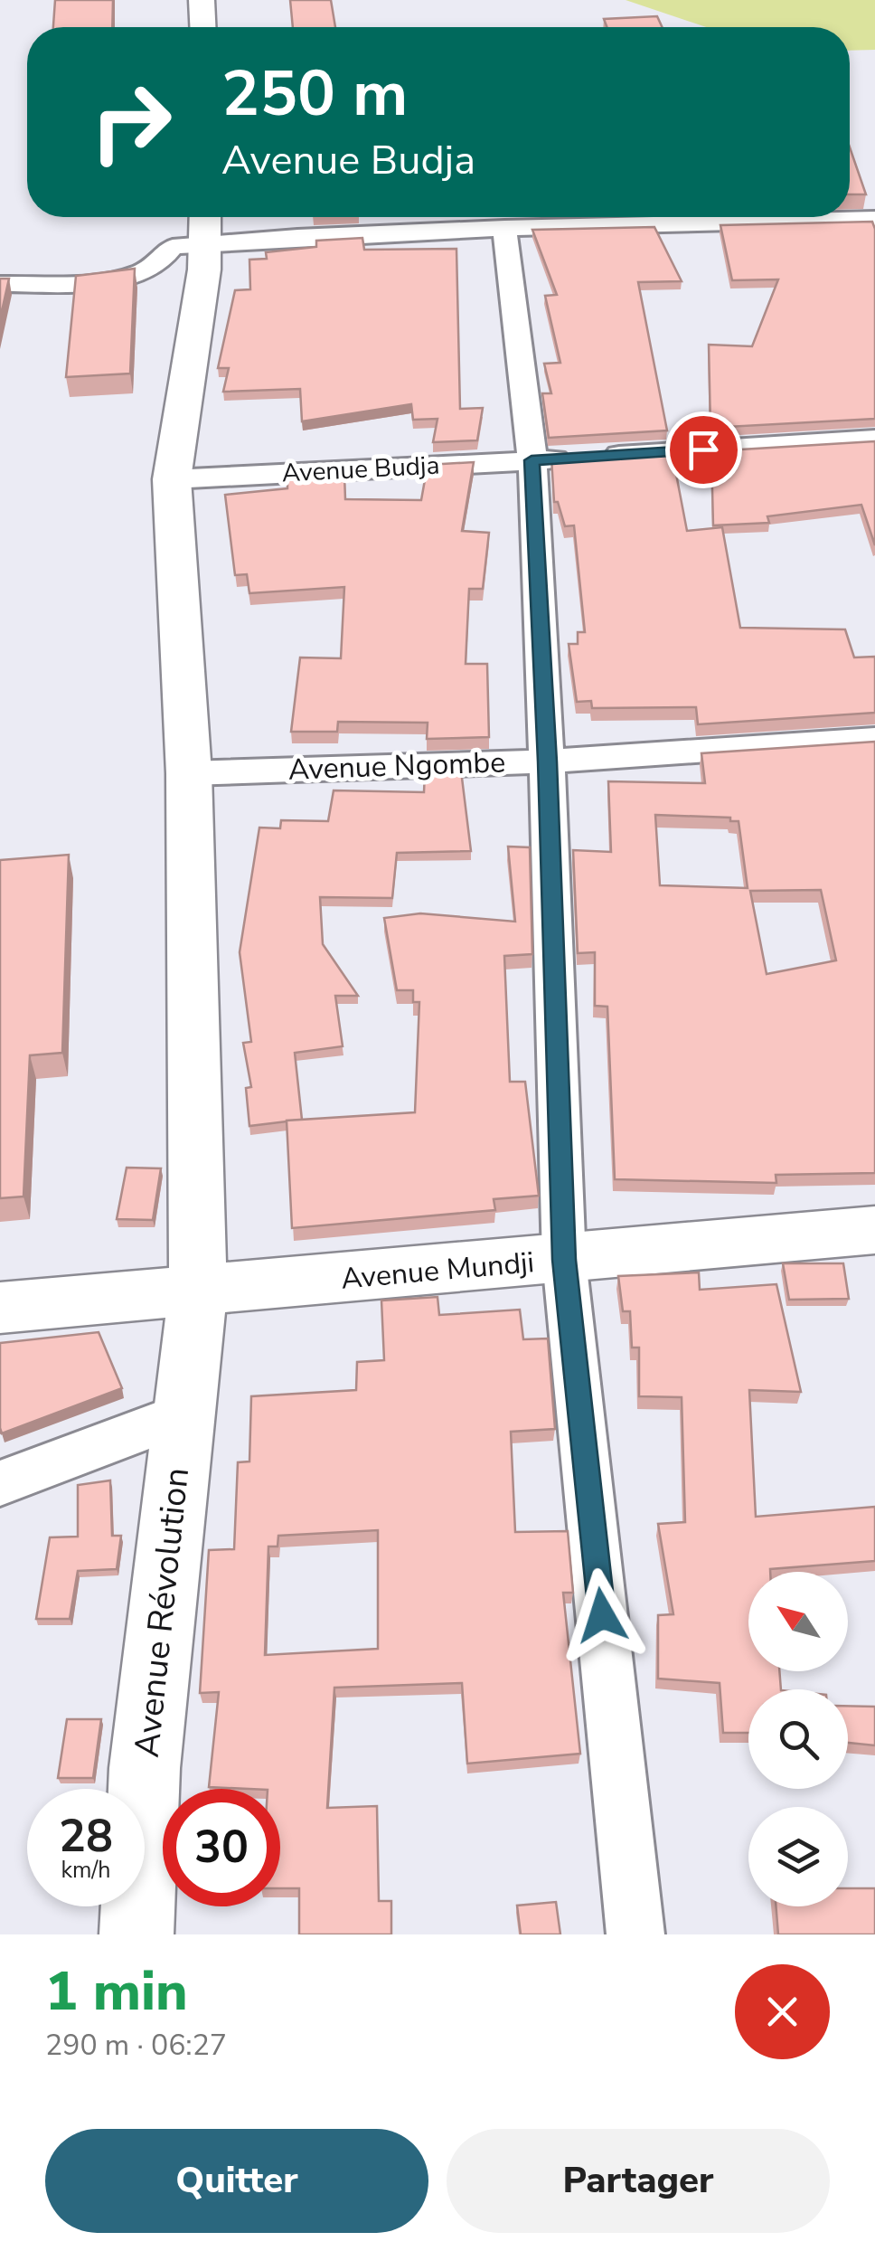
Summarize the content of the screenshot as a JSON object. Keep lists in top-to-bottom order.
{
  "streets": {
    "street": [
      "Avenue Budja",
      "Avenue Ngombe",
      "Avenue Mundji",
      "Avenue Révolution"
    ]
  },
  "crossings": [
    ["Avenue Budja", "Avenue Révolution"],
    ["Avenue Ngombe", "Avenue Révolution"],
    ["Avenue Mundji", "Avenue Révolution"]
  ],
  "north": "top left",
  "page": {
    "turn": ["250 m", "Avenue Budja"],
    "speed": "28 km/h",
    "limit": "30",
    "heading": ["1 min", "290 m · 06:27"],
    "buttons": ["Quitter", "Partager"]
  }
}
